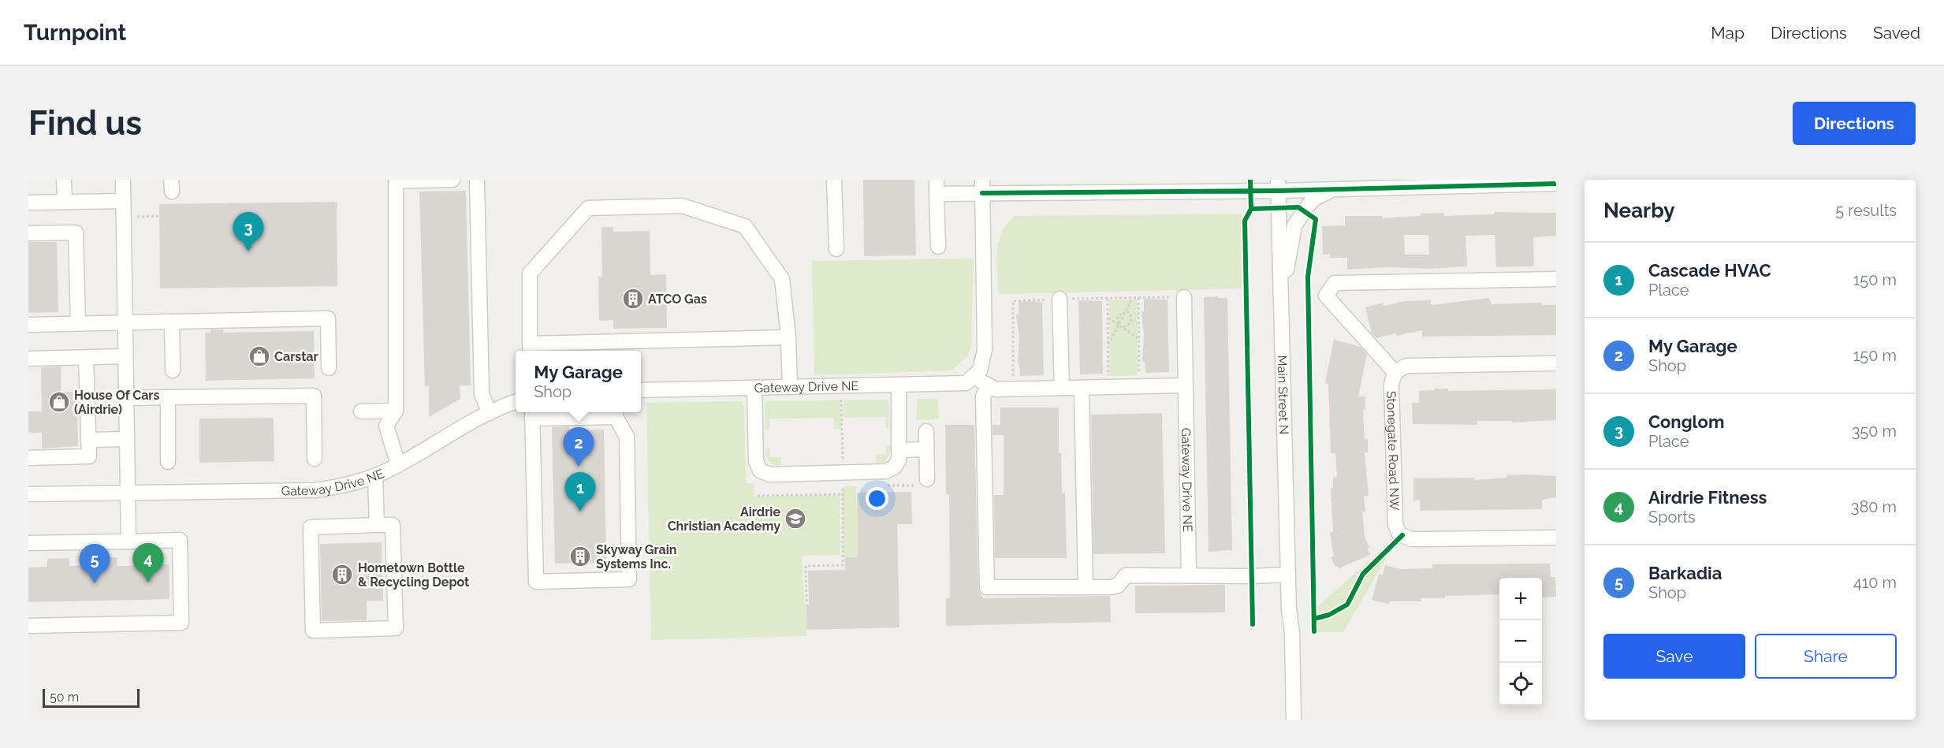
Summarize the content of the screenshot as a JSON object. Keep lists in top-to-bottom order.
{
  "streets": {
    "street": ["Gateway Drive NE", "Main Street N", "Stonegate Road NW"]
  },
  "places": {
    "building": ["ATCO Gas", "Skyway Grain Systems Inc.", "Hometown Bottle & Recycling Depot"],
    "shop": ["Carstar", "House Of Cars (Airdrie)"],
    "school or university": ["Airdrie Christian Academy"]
  },
  "scale_bar": "50 m",
  "page": {
    "header": "Turnpoint",
    "nav": ["Map", "Directions", "Saved"],
    "buttons": [
      "Directions",
      ["Save", "Share"]
    ],
    "title": "Find us",
    "heading": ["Nearby", "5 results"],
    "pins": [
      "3",
      "2",
      "1",
      "4",
      "5"
    ],
    "list": [
      {
        "mark": "1",
        "name": "Cascade HVAC",
        "note": "Place",
        "value": "150 m"
      },
      {
        "mark": "2",
        "name": "My Garage",
        "note": "Shop",
        "value": "150 m"
      },
      {
        "mark": "3",
        "name": "Conglom",
        "note": "Place",
        "value": "350 m"
      },
      {
        "mark": "4",
        "name": "Airdrie Fitness",
        "note": "Sports",
        "value": "380 m"
      },
      {
        "mark": "5",
        "name": "Barkadia",
        "note": "Shop",
        "value": "410 m"
      }
    ],
    "popup": ["My Garage", "Shop"],
    "map_buttons": ["+", "−"],
    "scale": "50 m"
  }
}
